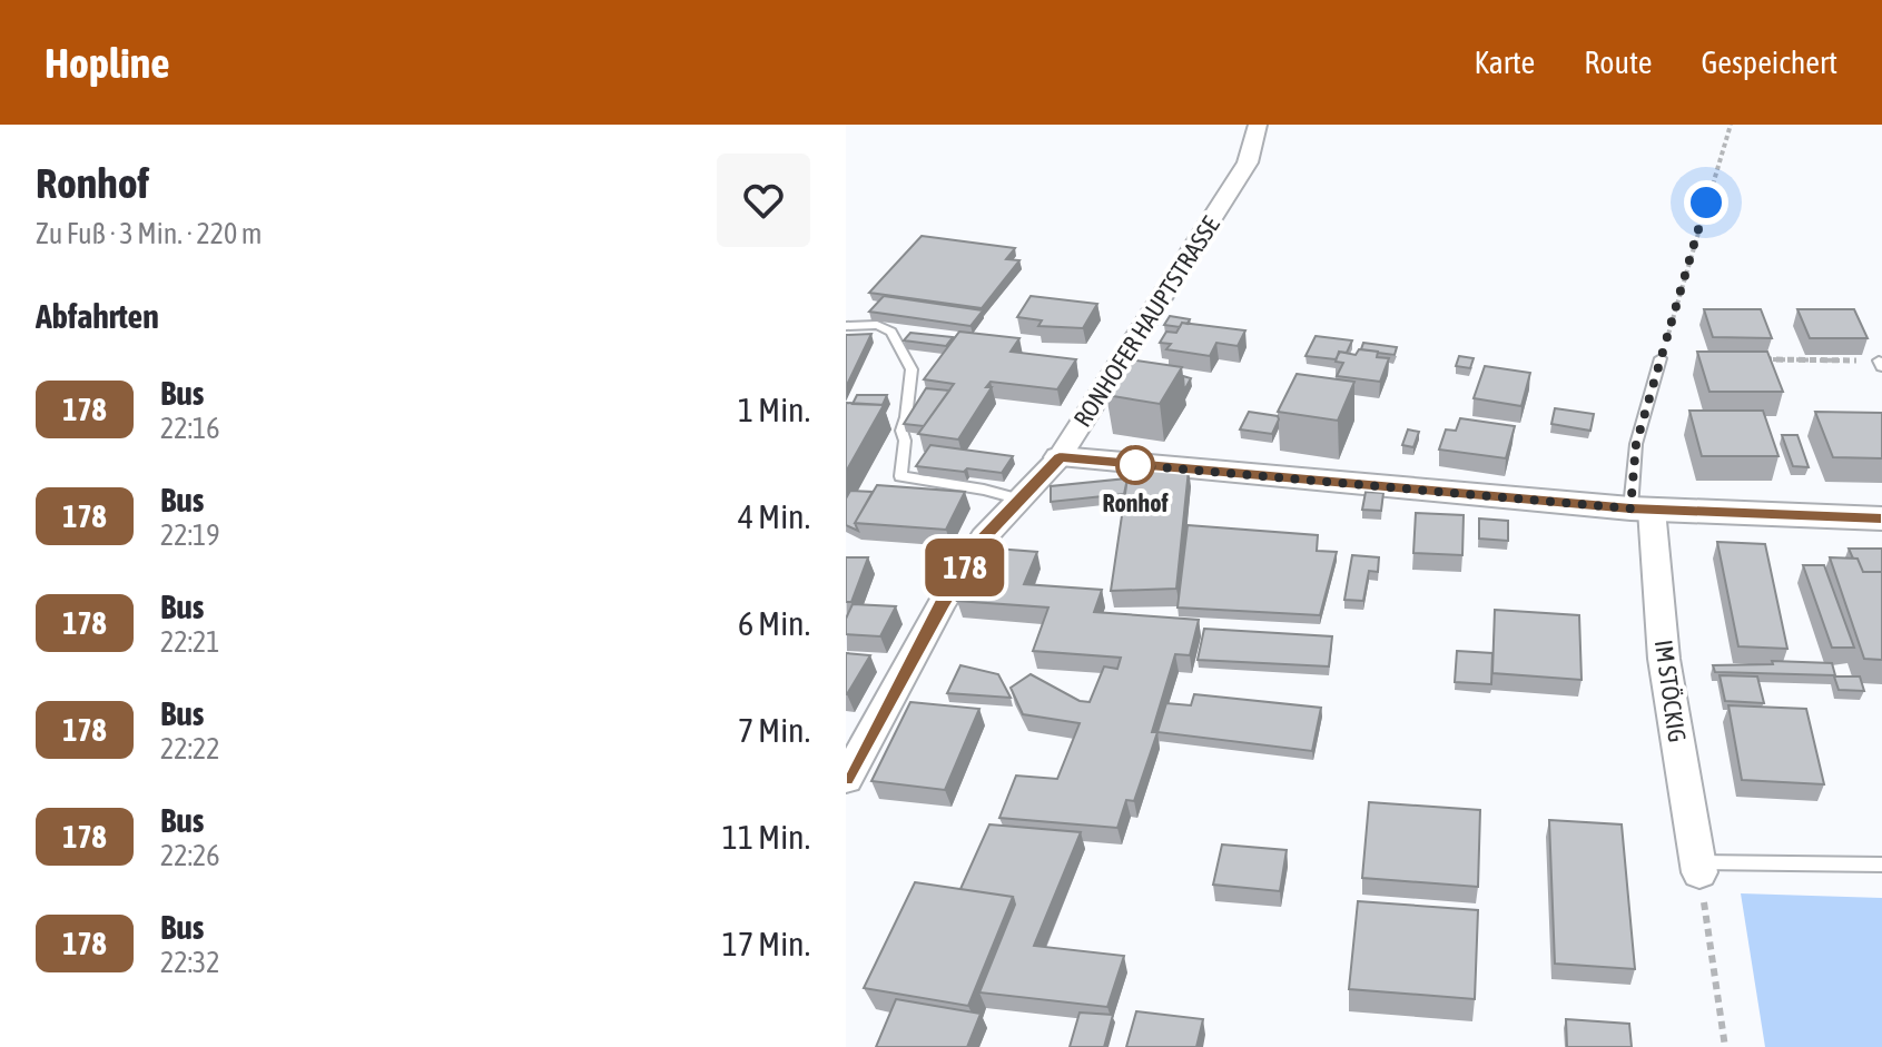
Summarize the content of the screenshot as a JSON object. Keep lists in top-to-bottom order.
{
  "streets": {
    "street": ["RONHOFER HAUPTSTRASSE", "IM STÖCKIG"]
  },
  "places": ["Ronhof"],
  "lines": ["bus line 178"],
  "page": {
    "header": "Hopline",
    "nav": ["Karte", "Route", "Gespeichert"],
    "heading": [
      ["Ronhof", "Zu Fuß · 3 Min. · 220 m"],
      "Abfahrten"
    ],
    "on_map": "178",
    "list": [
      {
        "mark": "178",
        "name": "Bus",
        "note": "22:16",
        "value": "1 Min."
      },
      {
        "mark": "178",
        "name": "Bus",
        "note": "22:19",
        "value": "4 Min."
      },
      {
        "mark": "178",
        "name": "Bus",
        "note": "22:21",
        "value": "6 Min."
      },
      {
        "mark": "178",
        "name": "Bus",
        "note": "22:22",
        "value": "7 Min."
      },
      {
        "mark": "178",
        "name": "Bus",
        "note": "22:26",
        "value": "11 Min."
      },
      {
        "mark": "178",
        "name": "Bus",
        "note": "22:32",
        "value": "17 Min."
      }
    ]
  }
}
